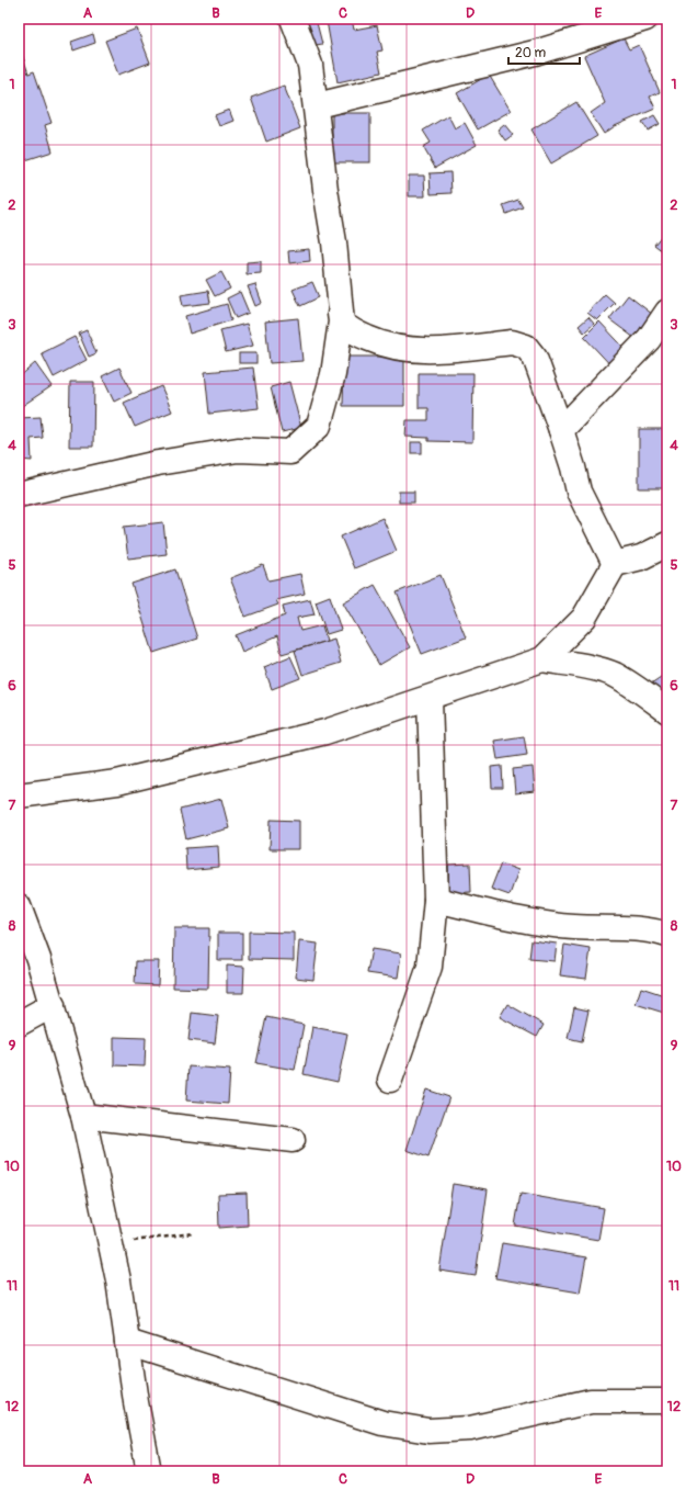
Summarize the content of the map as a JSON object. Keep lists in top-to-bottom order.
{
  "scale_bar": "20 m",
  "grid": {
    "columns": [
      "A",
      "B",
      "C",
      "D",
      "E"
    ],
    "rows": [
      "1",
      "2",
      "3",
      "4",
      "5",
      "6",
      "7",
      "8",
      "9",
      "10",
      "11",
      "12"
    ]
  }
}
